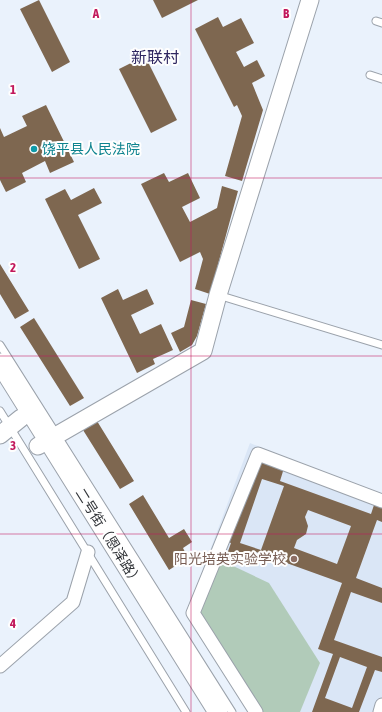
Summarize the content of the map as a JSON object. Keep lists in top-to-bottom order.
{
  "streets": {
    "main road": ["二号街（恩泽路）"]
  },
  "districts": ["新联村"],
  "places": ["饶平县人民法院", "阳光培英实验学校"],
  "grid": {
    "columns": ["A", "B"],
    "rows": [
      "1",
      "2",
      "3",
      "4"
    ]
  }
}
